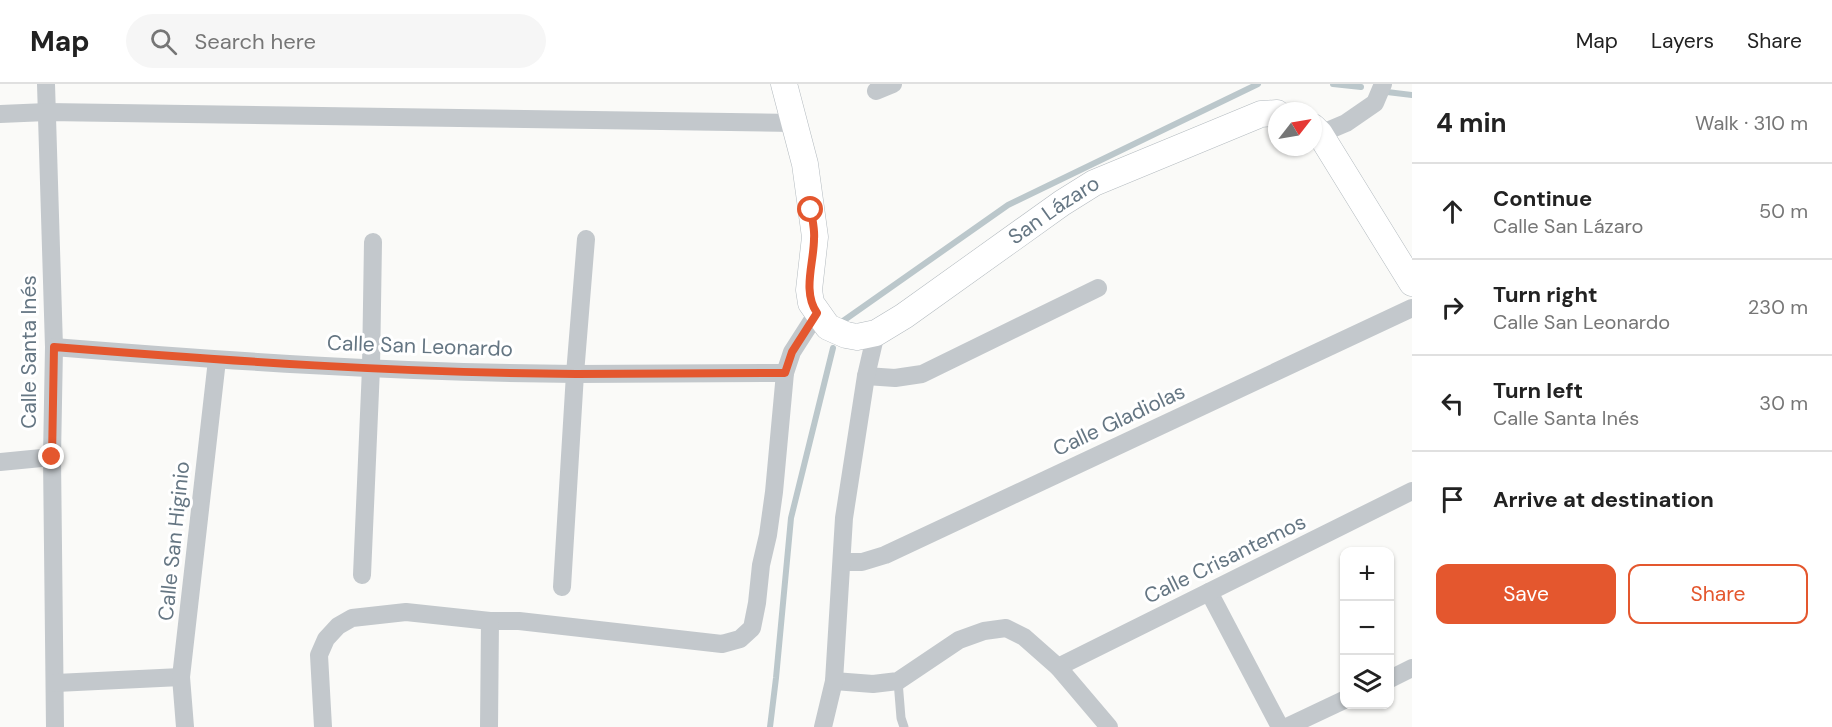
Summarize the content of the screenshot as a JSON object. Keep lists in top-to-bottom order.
{
  "streets": {
    "main road": ["San Lázaro"],
    "street": [
      "Calle San Leonardo",
      "Calle Santa Inés",
      "Calle Gladiolas",
      "Calle San Higinio",
      "Calle Crisantemos"
    ]
  },
  "crossings": [
    ["Calle San Leonardo", "Calle Santa Inés"],
    ["Calle San Leonardo", "Calle San Higinio"]
  ],
  "north": "top right",
  "page": {
    "header": "Map",
    "search": "Search here",
    "nav": ["Map", "Layers", "Share"],
    "heading": ["4 min", "Walk · 310 m"],
    "list": [
      ["Continue", "Calle San Lázaro", "50 m"],
      ["Turn right", "Calle San Leonardo", "230 m"],
      ["Turn left", "Calle Santa Inés", "30 m"],
      "Arrive at destination"
    ],
    "buttons": ["Save", "Share"],
    "map_buttons": ["+", "−"]
  }
}
